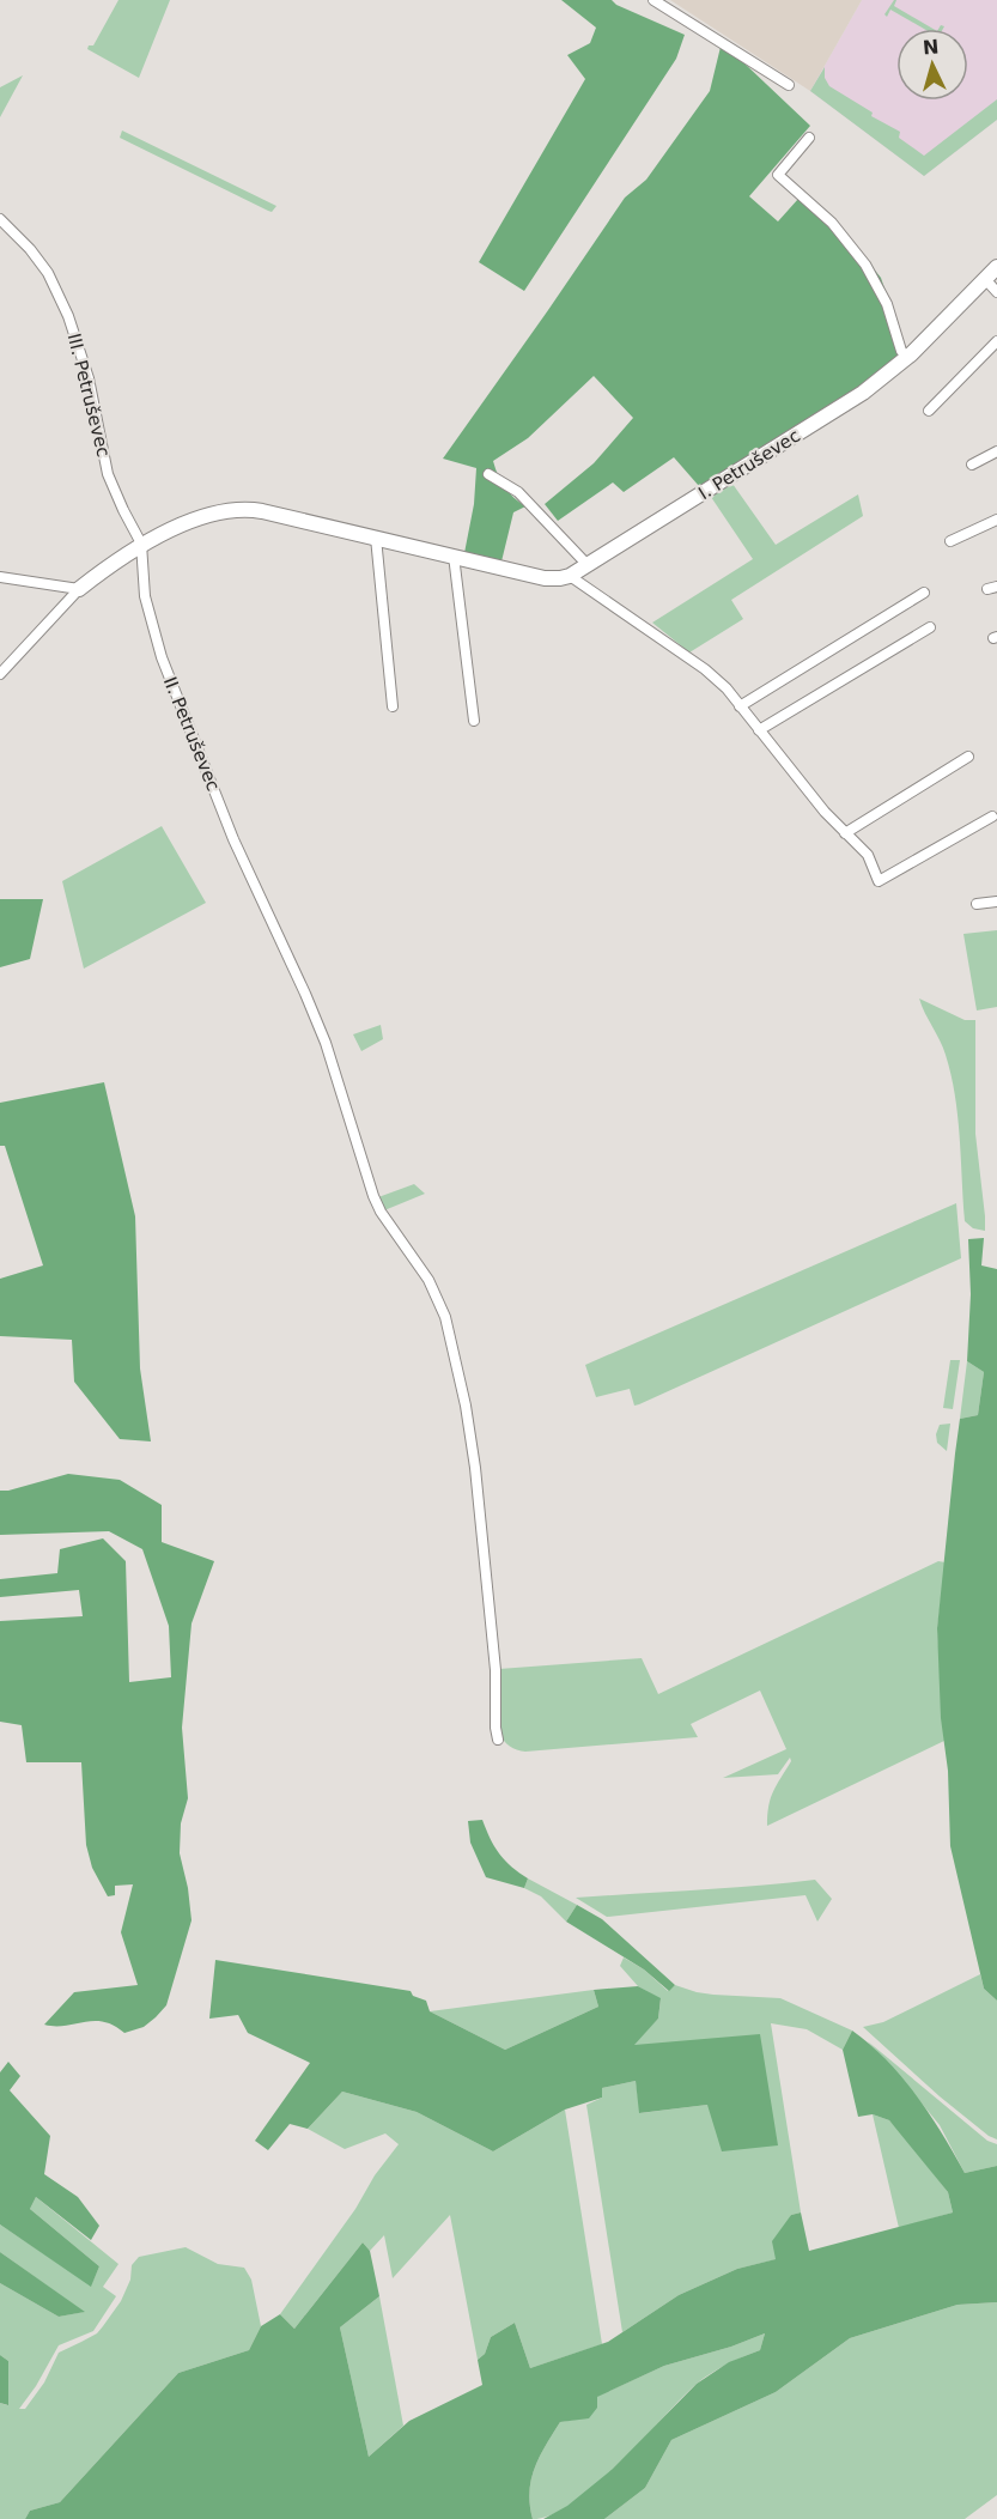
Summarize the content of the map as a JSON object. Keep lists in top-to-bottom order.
{
  "streets": {
    "street": ["III. Petruševec", "I. Petruševec", "II. Petruševec"]
  },
  "crossings": [
    ["III. Petruševec", "I. Petruševec"],
    ["III. Petruševec", "II. Petruševec"],
    ["I. Petruševec", "II. Petruševec"]
  ],
  "north": "top"
}
